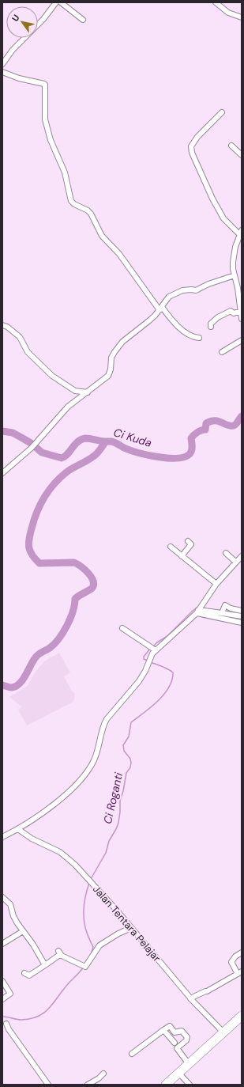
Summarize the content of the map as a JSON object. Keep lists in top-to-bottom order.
{
  "streets": {
    "street": ["Jalan Tentara Pelajar"]
  },
  "water": ["Ci Kuda", "Ci Roganti"],
  "north": "top left"
}
